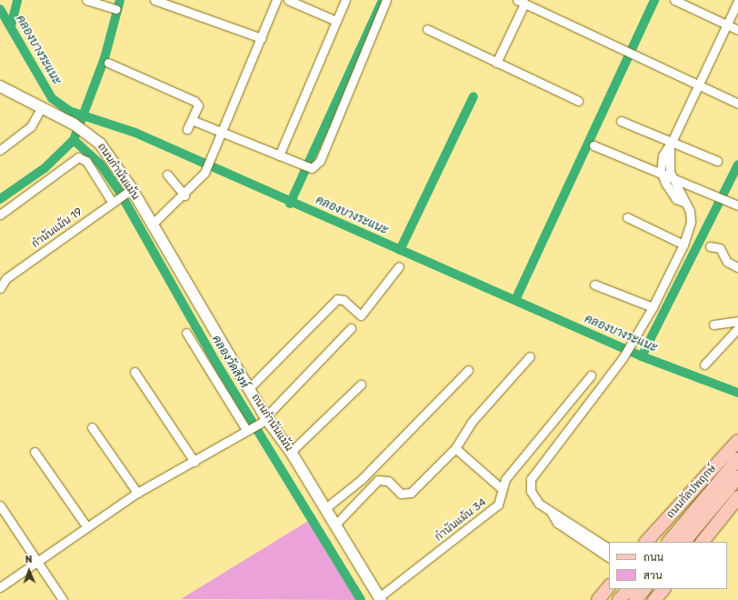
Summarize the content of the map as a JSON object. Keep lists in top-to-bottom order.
{
  "streets": {
    "main road": ["ถนนกัลปพฤกษ์"],
    "street": ["ถนนกำนันแม้น", "กำนันแม้น 19", "กำนันแม้น 34"]
  },
  "crossings": [
    ["ถนนกำนันแม้น", "กำนันแม้น 19"],
    ["ถนนกำนันแม้น", "กำนันแม้น 34"]
  ],
  "water": ["คลองบางระแนะ", "คลองวัดสิงห์"],
  "legend": ["ถนน", "สวน"],
  "north": "top"
}
